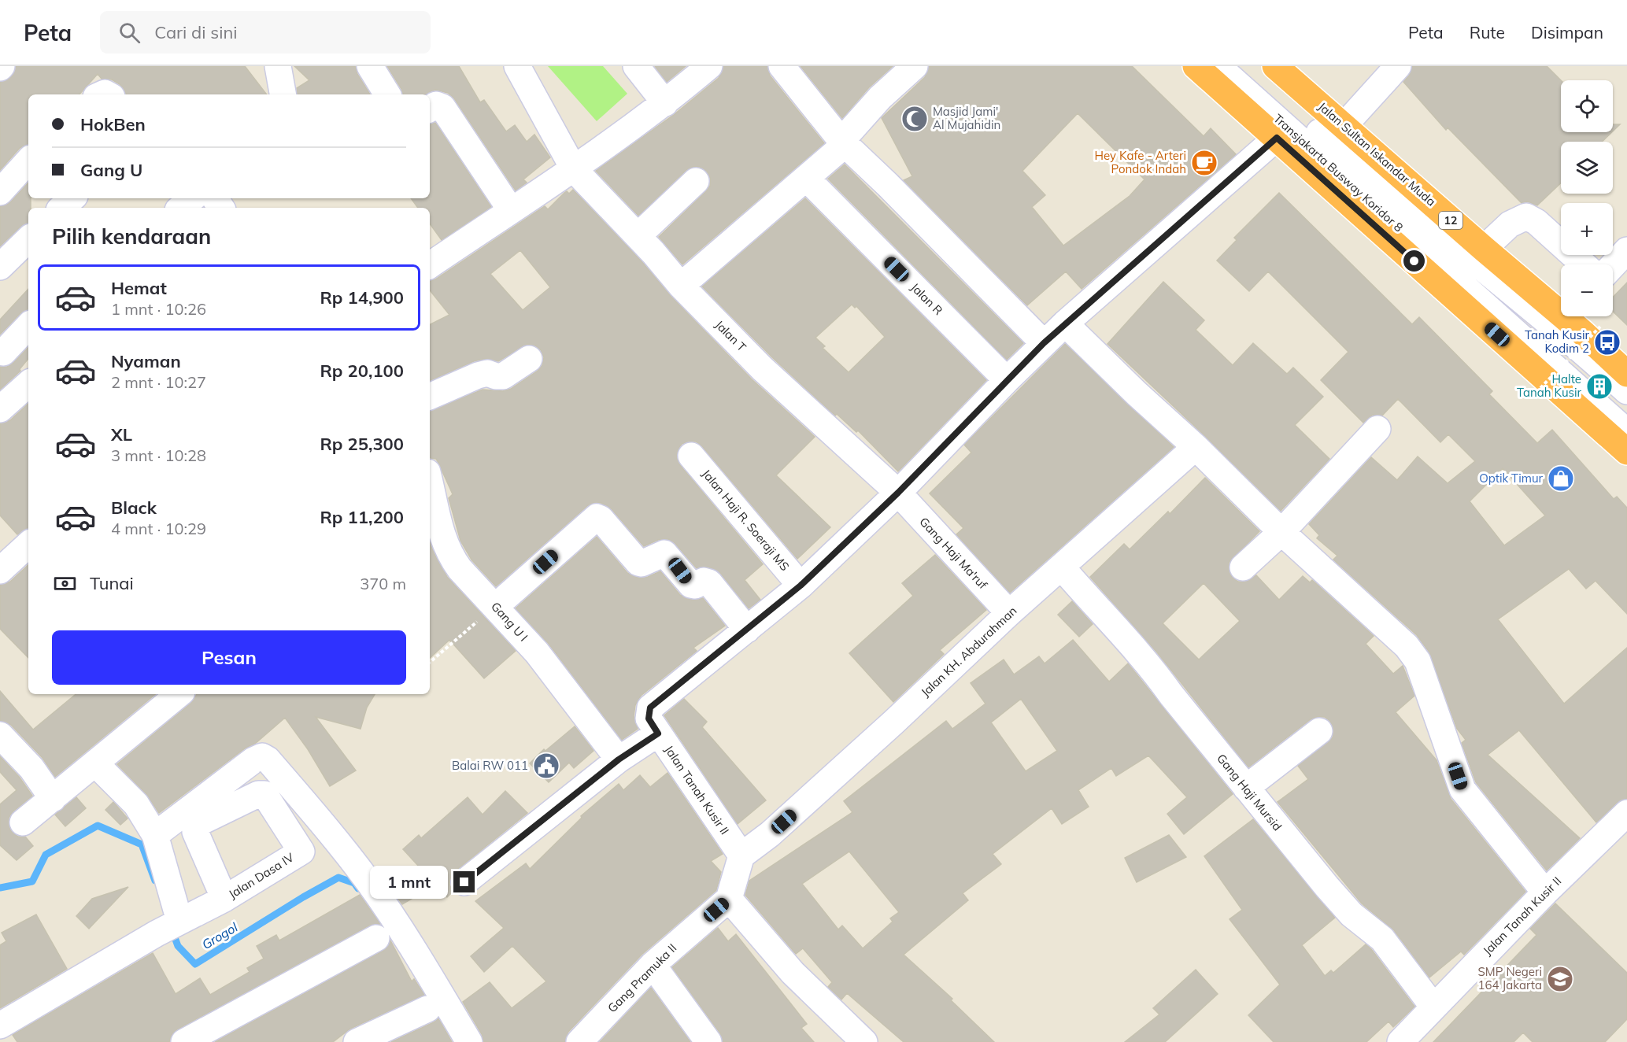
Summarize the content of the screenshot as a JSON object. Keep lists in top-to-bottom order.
{
  "streets": {
    "highway": ["Jalan Sultan Iskandar Muda", "12"],
    "street": [
      "Transjakarta Busway Koridor 8",
      "Jalan R",
      "Jalan T",
      "Jalan Haji R. Soeraji MS",
      "Gang Haji Ma'ruf",
      "Gang U I",
      "Jalan KH. Abdurahman",
      "Jalan Tanah Kusir II",
      "Gang Haji Mursid",
      "Jalan Dasa IV",
      "Gang Pramuka II"
    ]
  },
  "crossings": [
    ["Jalan R", "Jalan Tanah Kusir II"],
    ["Jalan T", "Gang Haji Ma'ruf"],
    ["Jalan T", "Jalan Tanah Kusir II"],
    ["Jalan Haji R. Soeraji MS", "Jalan Tanah Kusir II"],
    ["Gang Haji Ma'ruf", "Jalan KH. Abdurahman"],
    ["Gang Haji Ma'ruf", "Jalan Tanah Kusir II"],
    ["Jalan KH. Abdurahman", "Jalan Tanah Kusir II"],
    ["Jalan KH. Abdurahman", "Gang Haji Mursid"],
    ["Jalan Tanah Kusir II", "Gang Haji Mursid"]
  ],
  "water": ["Grogol"],
  "places": {
    "mosque": ["Masjid Jami' Al Mujahidin"],
    "cafe": ["Hey Kafe - Arteri Pondok Indah"],
    "bus stop": ["Tanah Kusir Kodim 2"],
    "building": ["Halte Tanah Kusir"],
    "shop": ["Optik Timur"],
    "public building": ["Balai RW 011"],
    "school or university": ["SMP Negeri 164 Jakarta"]
  },
  "page": {
    "header": "Peta",
    "search": "Cari di sini",
    "nav": ["Peta", "Rute", "Disimpan"],
    "map_buttons": ["+", "−"],
    "banner": ["HokBen", "Gang U"],
    "heading": "Pilih kendaraan",
    "list": [
      {
        "name": "Hemat",
        "note": "1 mnt · 10:26",
        "value": "Rp 14,900"
      },
      {
        "name": "Nyaman",
        "note": "2 mnt · 10:27",
        "value": "Rp 20,100"
      },
      {
        "name": "XL",
        "note": "3 mnt · 10:28",
        "value": "Rp 25,300"
      },
      {
        "name": "Black",
        "note": "4 mnt · 10:29",
        "value": "Rp 11,200"
      }
    ],
    "pay": ["Tunai", "370 m"],
    "buttons": "Pesan",
    "bubble": "1 mnt"
  }
}
